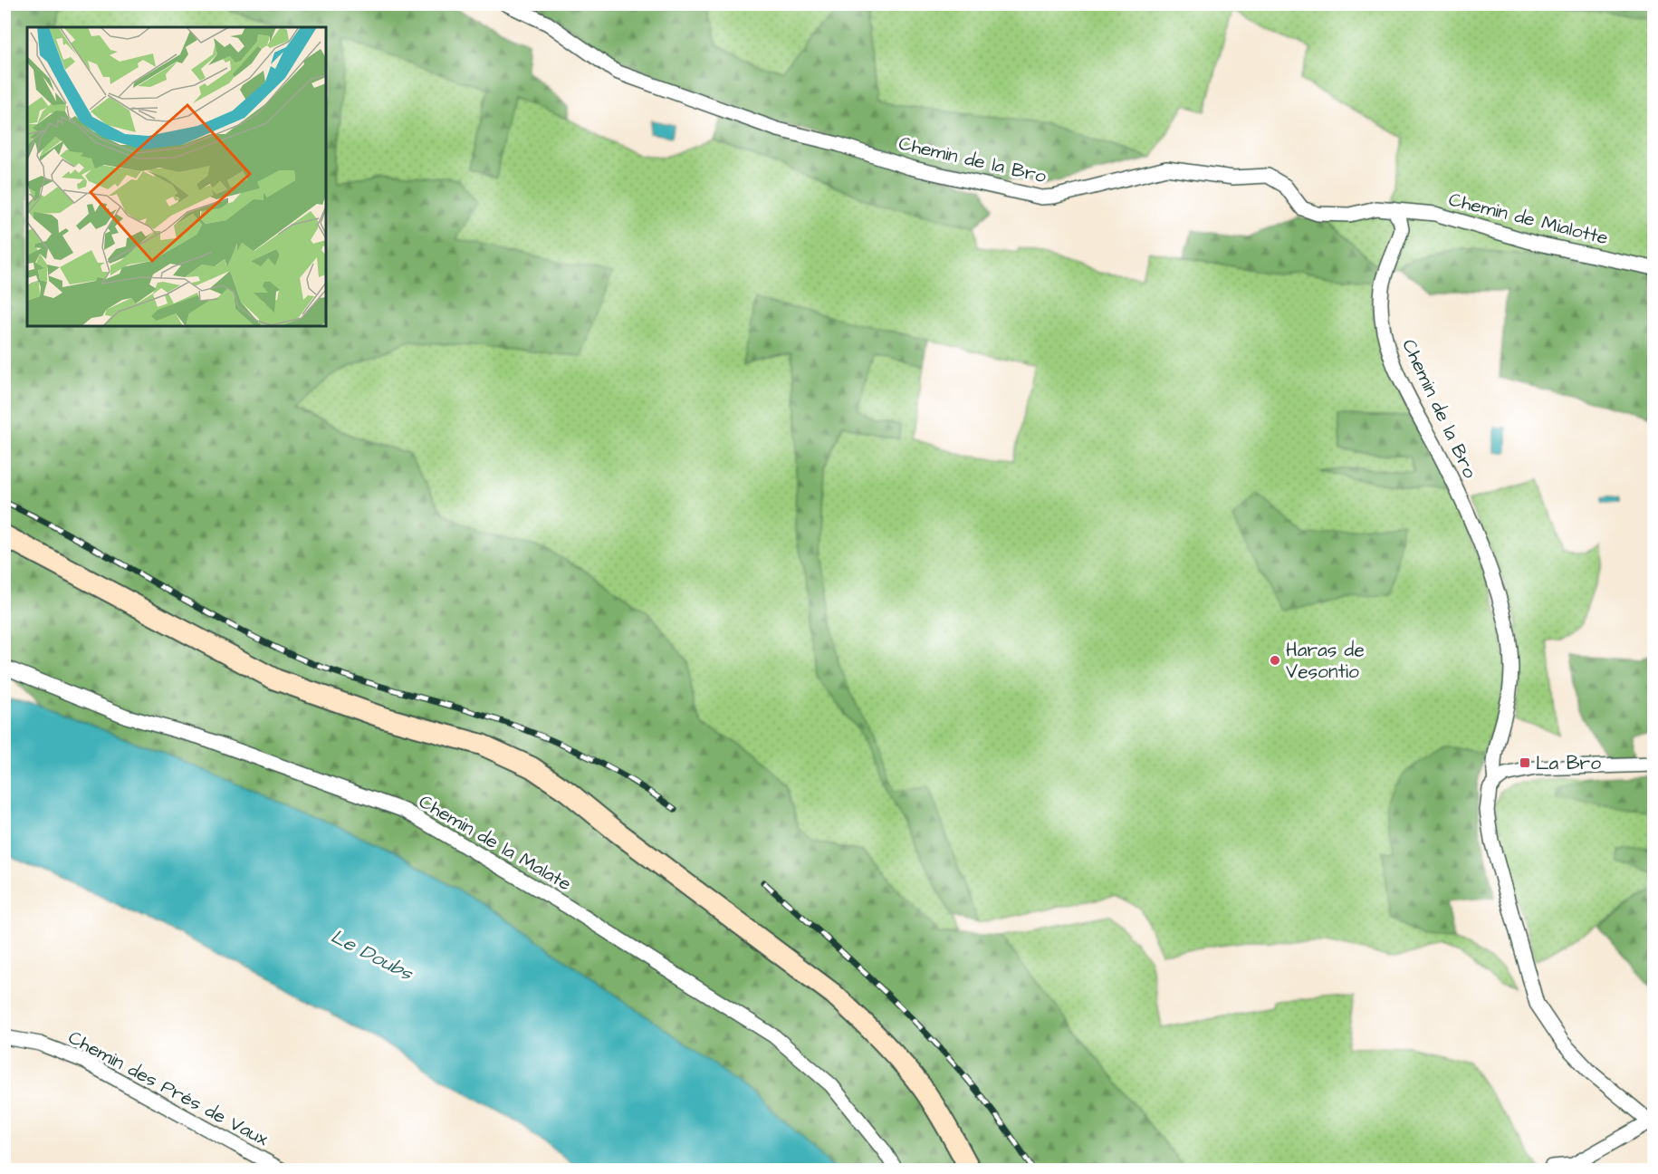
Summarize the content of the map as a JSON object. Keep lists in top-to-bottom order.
{
  "streets": {
    "street": [
      "Chemin de la Bro",
      "Chemin de Mialotte",
      "Chemin de la Malate",
      "Chemin des Prés de Vaux"
    ]
  },
  "crossings": [
    ["Chemin de la Bro", "Chemin de Mialotte"]
  ],
  "water": ["Le Doubs"],
  "places": {
    "other": ["Haras de Vesontio"],
    "transit": ["La Bro"]
  }
}
